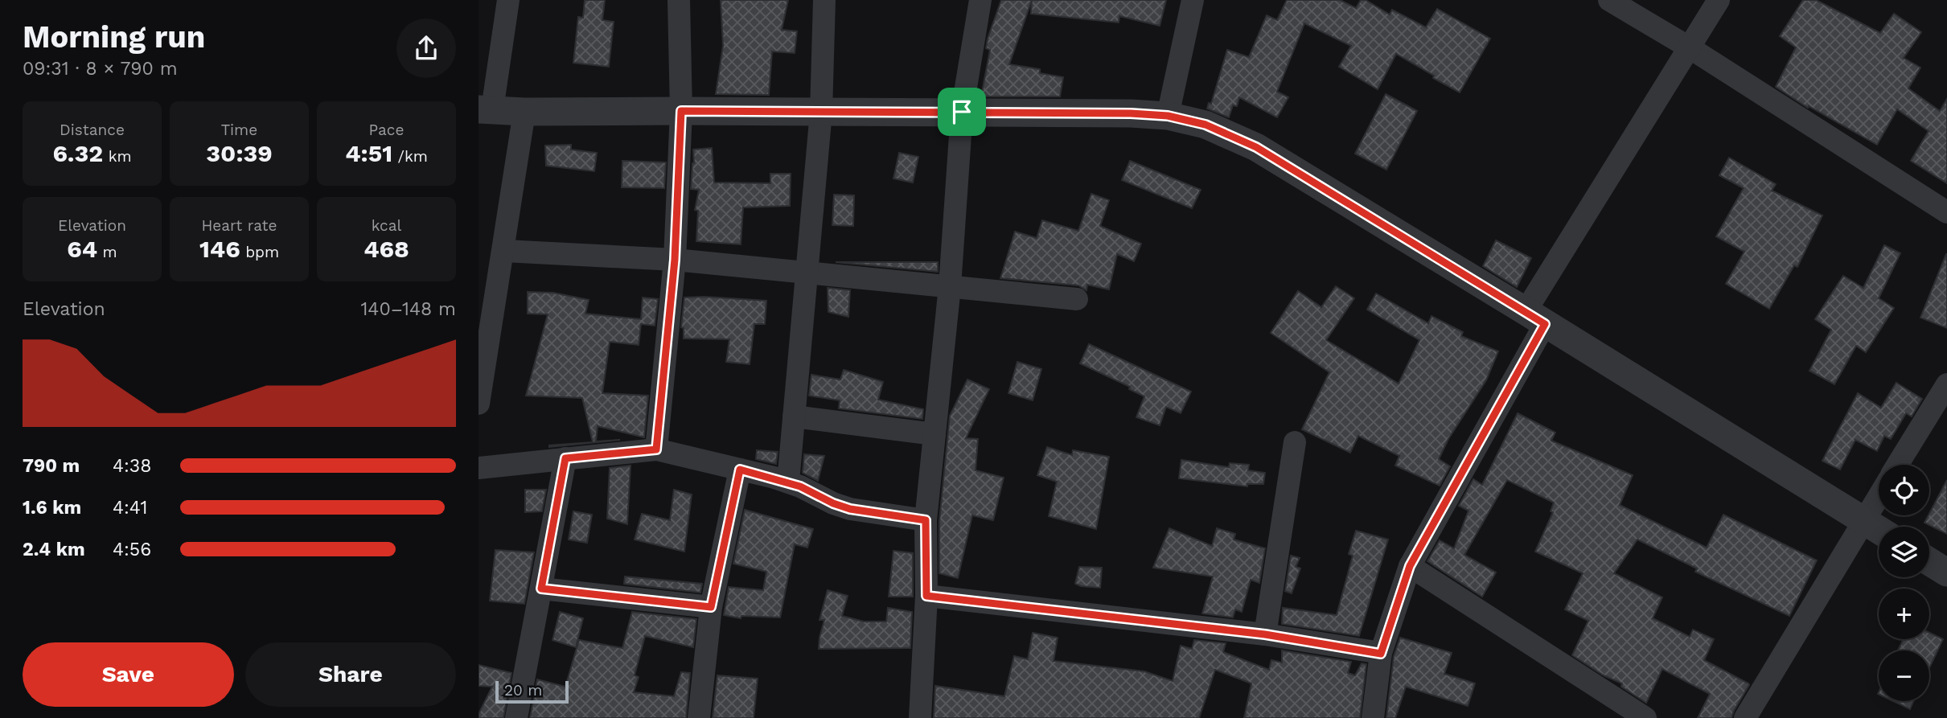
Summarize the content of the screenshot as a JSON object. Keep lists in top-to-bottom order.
{
  "scale_bar": "20 m",
  "page": {
    "heading": ["Morning run", "09:31 · 8 × 790 m"],
    "stats": [
      ["Distance", "6.32 km"],
      ["Time", "30:39"],
      ["Pace", "4:51 /km"],
      ["Elevation", "64 m"],
      ["Heart rate", "146 bpm"],
      ["kcal", "468"]
    ],
    "chart": ["Elevation", "140–148 m"],
    "list": [
      {
        "name": "790 m",
        "note": "4:38"
      },
      {
        "name": "1.6 km",
        "note": "4:41"
      },
      {
        "name": "2.4 km",
        "note": "4:56"
      }
    ],
    "map_buttons": ["+", "−"],
    "buttons": ["Save", "Share"],
    "scale": "20 m"
  }
}
